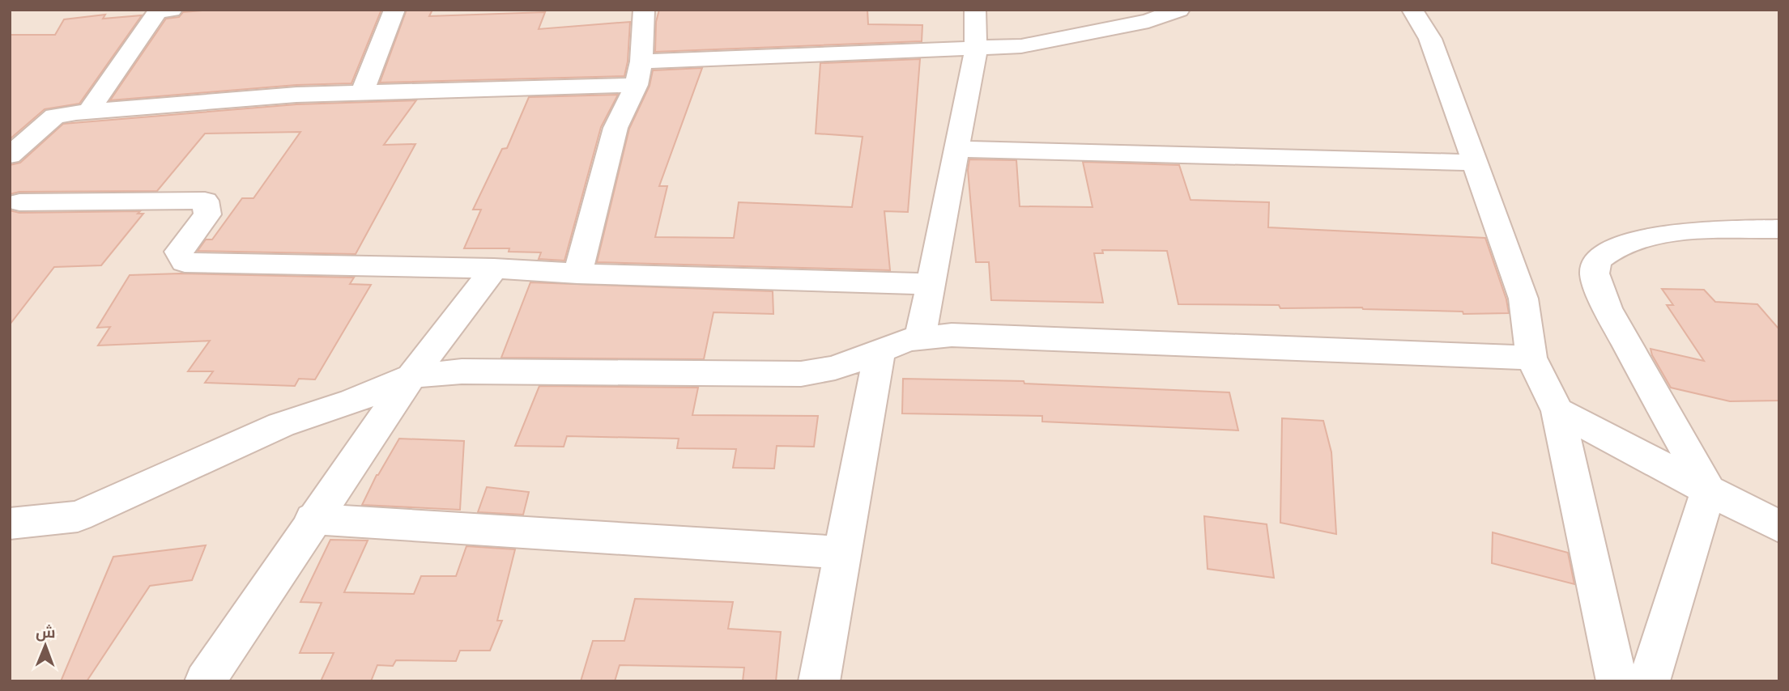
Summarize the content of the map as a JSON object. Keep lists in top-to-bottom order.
{
  "north": "top"
}
